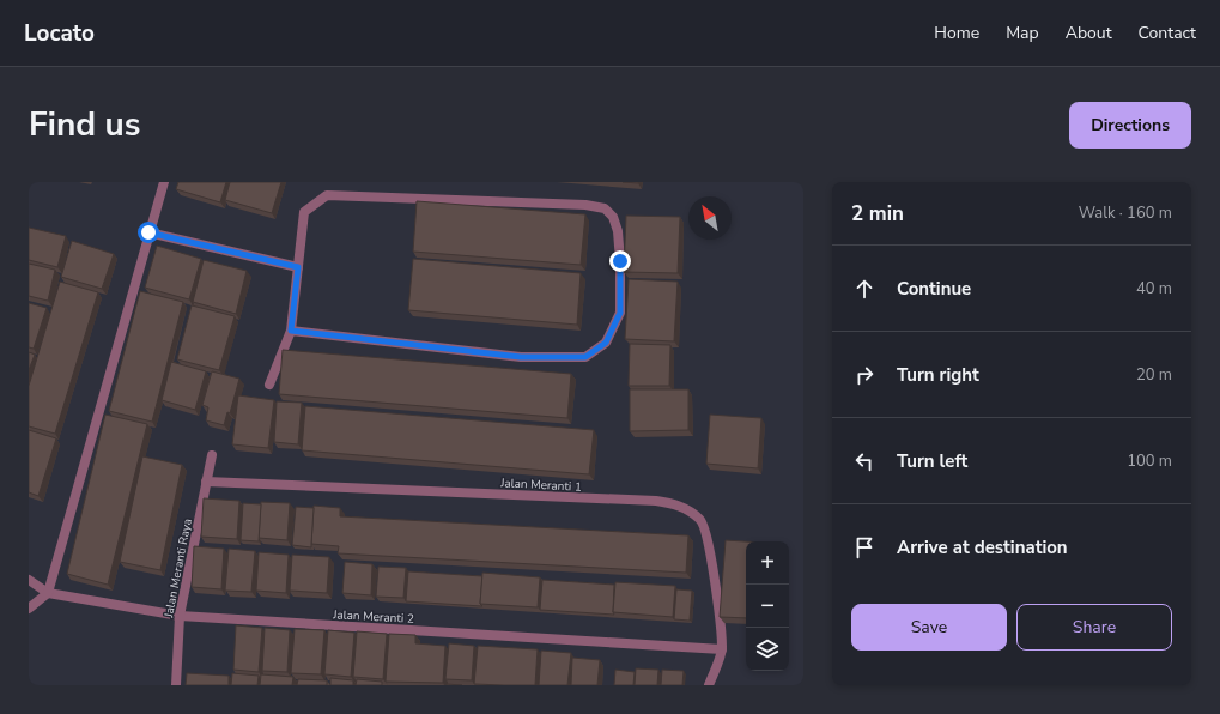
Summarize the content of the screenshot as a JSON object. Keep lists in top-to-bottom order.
{
  "streets": {
    "street": ["Jalan Meranti 1", "Jalan Meranti Raya", "Jalan Meranti 2"]
  },
  "crossings": [
    ["Jalan Meranti 1", "Jalan Meranti Raya"],
    ["Jalan Meranti 1", "Jalan Meranti 2"],
    ["Jalan Meranti Raya", "Jalan Meranti 2"]
  ],
  "north": "top left",
  "page": {
    "header": "Locato",
    "nav": [
      "Home",
      "Map",
      "About",
      "Contact"
    ],
    "title": "Find us",
    "buttons": [
      "Directions",
      ["Save", "Share"]
    ],
    "heading": ["2 min", "Walk · 160 m"],
    "list": [
      ["Continue", "40 m"],
      ["Turn right", "20 m"],
      ["Turn left", "100 m"],
      "Arrive at destination"
    ],
    "map_buttons": ["+", "−"]
  }
}
